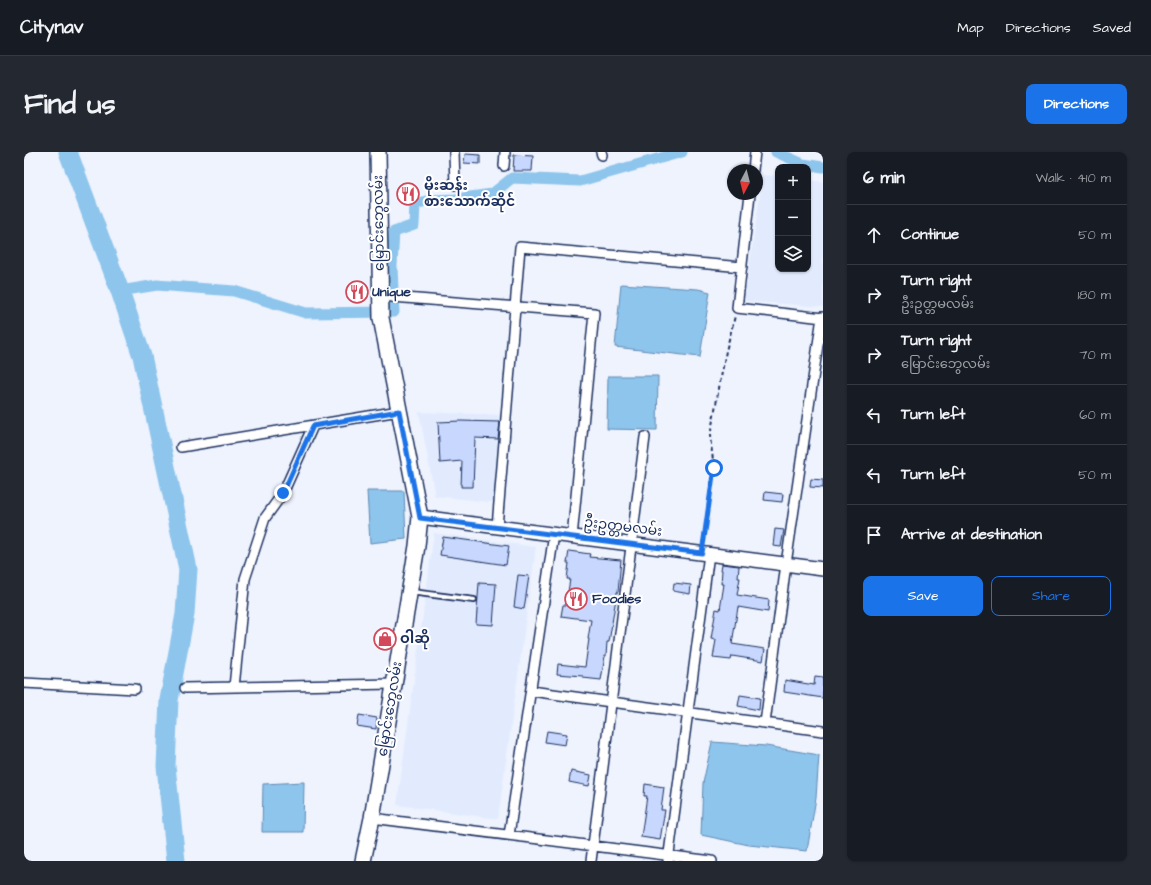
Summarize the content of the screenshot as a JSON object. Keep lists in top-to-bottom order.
{
  "streets": {
    "main road": ["မြောင်းဘွေလမ်း"],
    "street": ["ဦးဥတ္တမလမ်း"]
  },
  "crossings": [
    ["မြောင်းဘွေလမ်း", "ဦးဥတ္တမလမ်း"]
  ],
  "places": {
    "restaurant": ["မိုးဆန်း စားသောက်ဆိုင်", "Unique", "Foodies"],
    "shop": ["ဝါဆို"]
  },
  "north": "bottom",
  "page": {
    "header": "Citynav",
    "nav": ["Map", "Directions", "Saved"],
    "buttons": [
      "Directions",
      ["Save", "Share"]
    ],
    "title": "Find us",
    "heading": ["6 min", "Walk · 410 m"],
    "map_buttons": ["+", "−"],
    "list": [
      ["Continue", "50 m"],
      ["Turn right", "ဦးဥတ္တမလမ်း", "180 m"],
      ["Turn right", "မြောင်းဘွေလမ်း", "70 m"],
      ["Turn left", "60 m"],
      ["Turn left", "50 m"],
      "Arrive at destination"
    ]
  }
}
